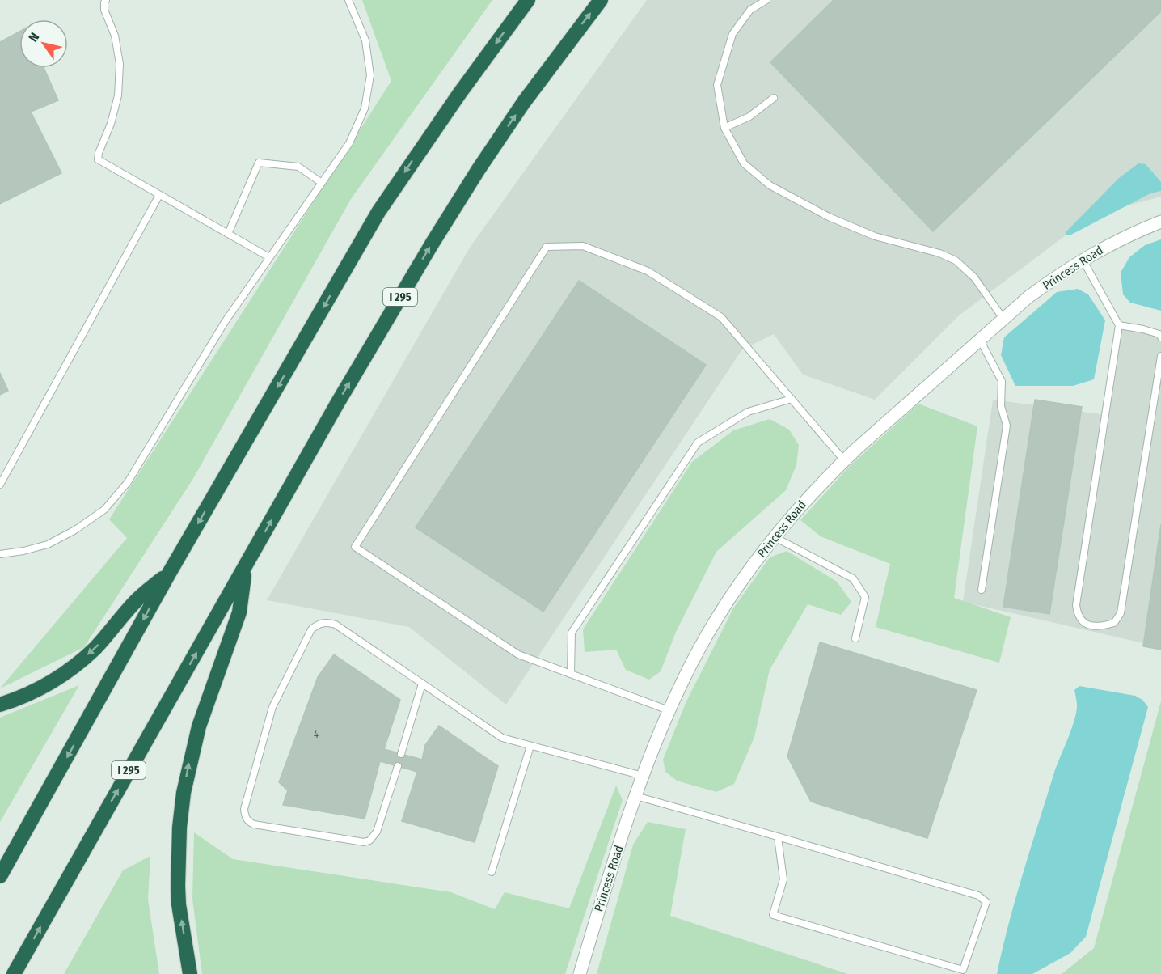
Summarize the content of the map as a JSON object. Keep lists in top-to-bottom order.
{
  "streets": {
    "highway": ["I 295"],
    "street": ["Princess Road"]
  },
  "house_numbers": ["4"],
  "north": "top left"
}
